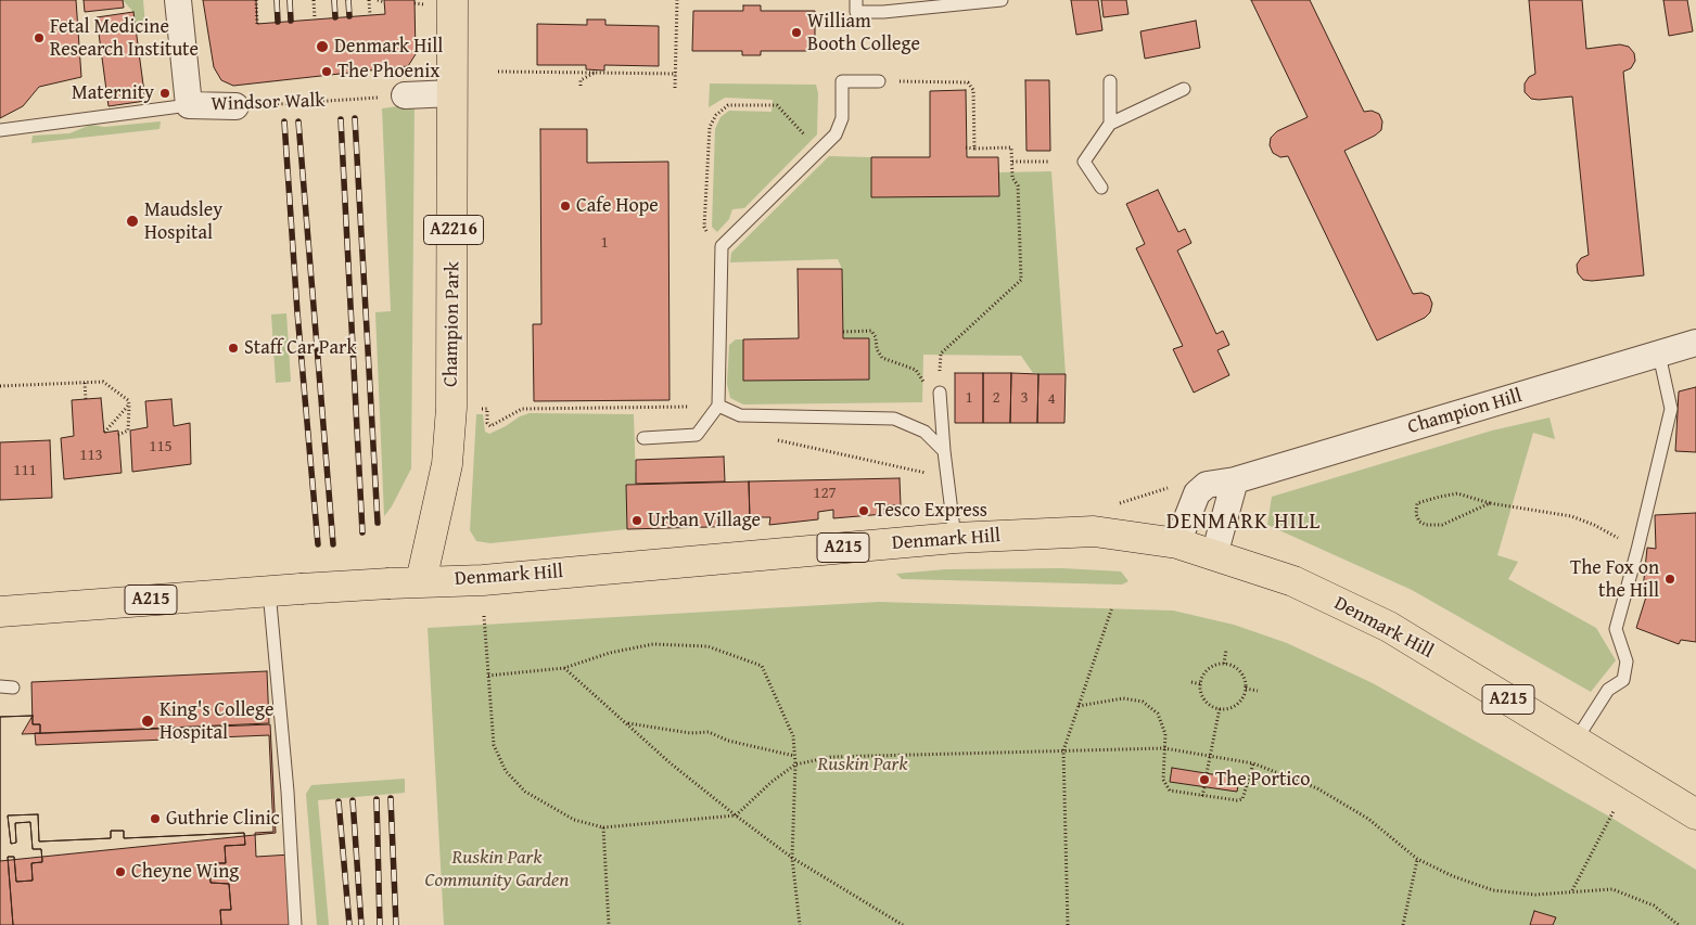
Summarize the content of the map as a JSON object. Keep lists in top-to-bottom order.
{
  "streets": {
    "main road": [
      "A2216",
      "Champion Park",
      "Denmark Hill",
      "A215"
    ],
    "street": ["Windsor Walk", "Champion Hill"]
  },
  "crossings": [
    ["Champion Park", "Denmark Hill"],
    ["Champion Hill", "Denmark Hill"]
  ],
  "districts": ["DENMARK HILL"],
  "parks": ["Ruskin Park", "Ruskin Park Community Garden"],
  "places": [
    "William Booth College",
    "Fetal Medicine Research Institute",
    "Denmark Hill",
    "The Phoenix",
    "Maternity",
    "Cafe Hope",
    "Maudsley Hospital",
    "Staff Car Park",
    "Tesco Express",
    "Urban Village",
    "The Fox on the Hill",
    "King's College Hospital",
    "The Portico",
    "Guthrie Clinic",
    "Cheyne Wing"
  ],
  "house_numbers": [
    "1",
    "1",
    "2",
    "3",
    "4",
    "115",
    "113",
    "111",
    "127"
  ]
}
